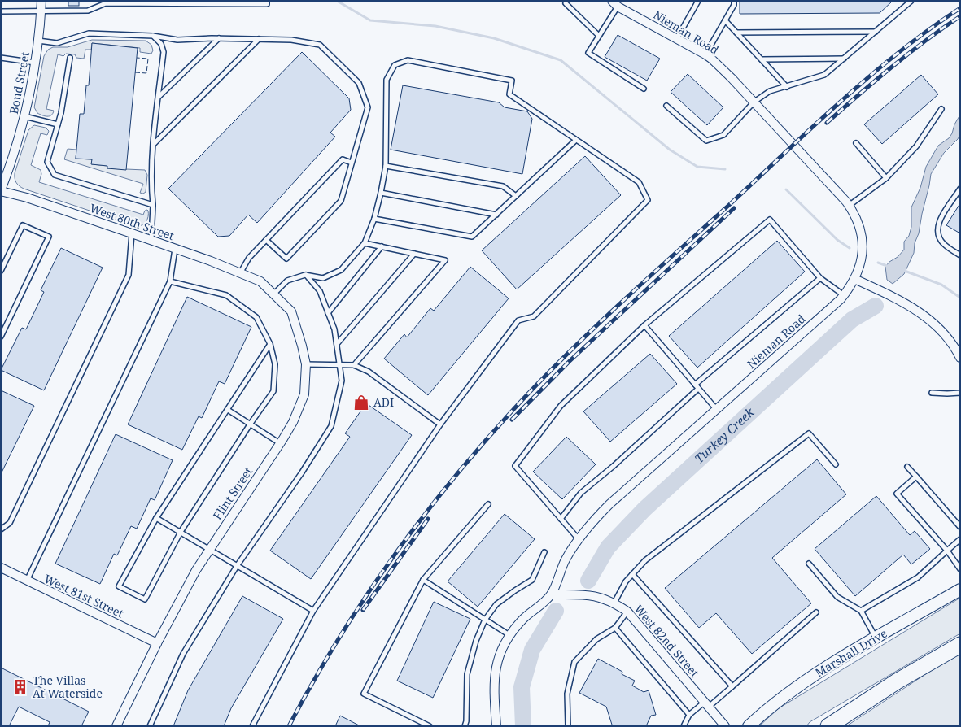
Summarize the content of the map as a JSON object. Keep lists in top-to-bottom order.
{
  "streets": {
    "street": [
      "Nieman Road",
      "Bond Street",
      "West 80th Street",
      "Flint Street",
      "West 81st Street",
      "West 82nd Street",
      "Marshall Drive"
    ]
  },
  "crossings": [
    ["Nieman Road", "West 82nd Street"],
    ["Bond Street", "West 80th Street"],
    ["West 80th Street", "Flint Street"],
    ["Flint Street", "West 81st Street"]
  ],
  "water": ["Turkey Creek"],
  "places": {
    "shop": ["ADI"],
    "building": ["The Villas At Waterside"]
  }
}
